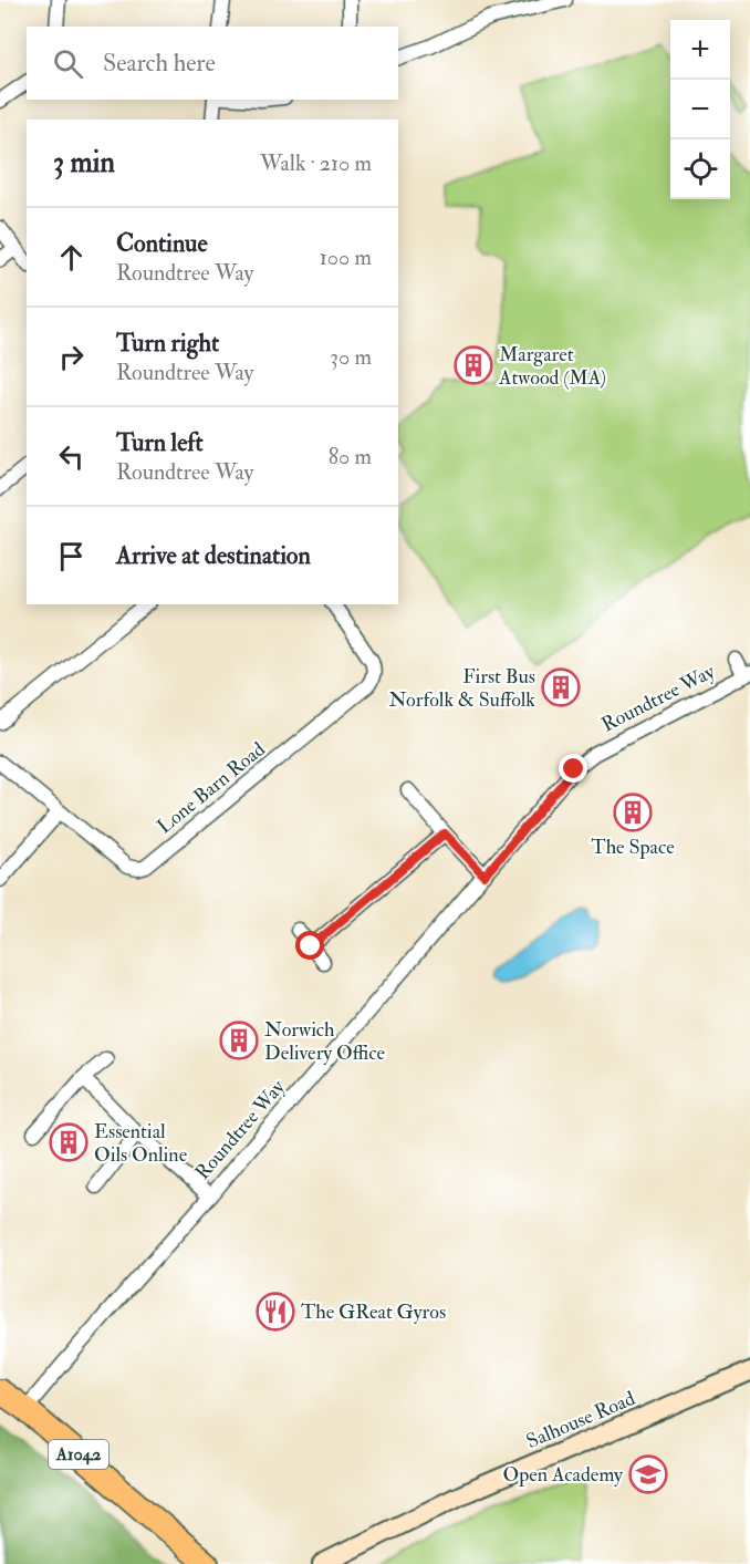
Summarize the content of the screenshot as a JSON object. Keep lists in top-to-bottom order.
{
  "streets": {
    "highway": ["A1042"],
    "street": ["Roundtree Way", "Lone Barn Road", "Salhouse Road"]
  },
  "crossings": [
    ["Roundtree Way", "A1042"]
  ],
  "places": {
    "building": [
      "Margaret Atwood (MA)",
      "First Bus Norfolk & Suffolk",
      "The Space",
      "Norwich Delivery Office",
      "Essential Oils Online"
    ],
    "restaurant": ["The GReat Gyros"],
    "school or university": ["Open Academy"]
  },
  "page": {
    "map_buttons": ["+", "−"],
    "search": "Search here",
    "heading": ["3 min", "Walk · 210 m"],
    "list": [
      ["Continue", "Roundtree Way", "100 m"],
      ["Turn right", "Roundtree Way", "30 m"],
      ["Turn left", "Roundtree Way", "80 m"],
      "Arrive at destination"
    ]
  }
}
